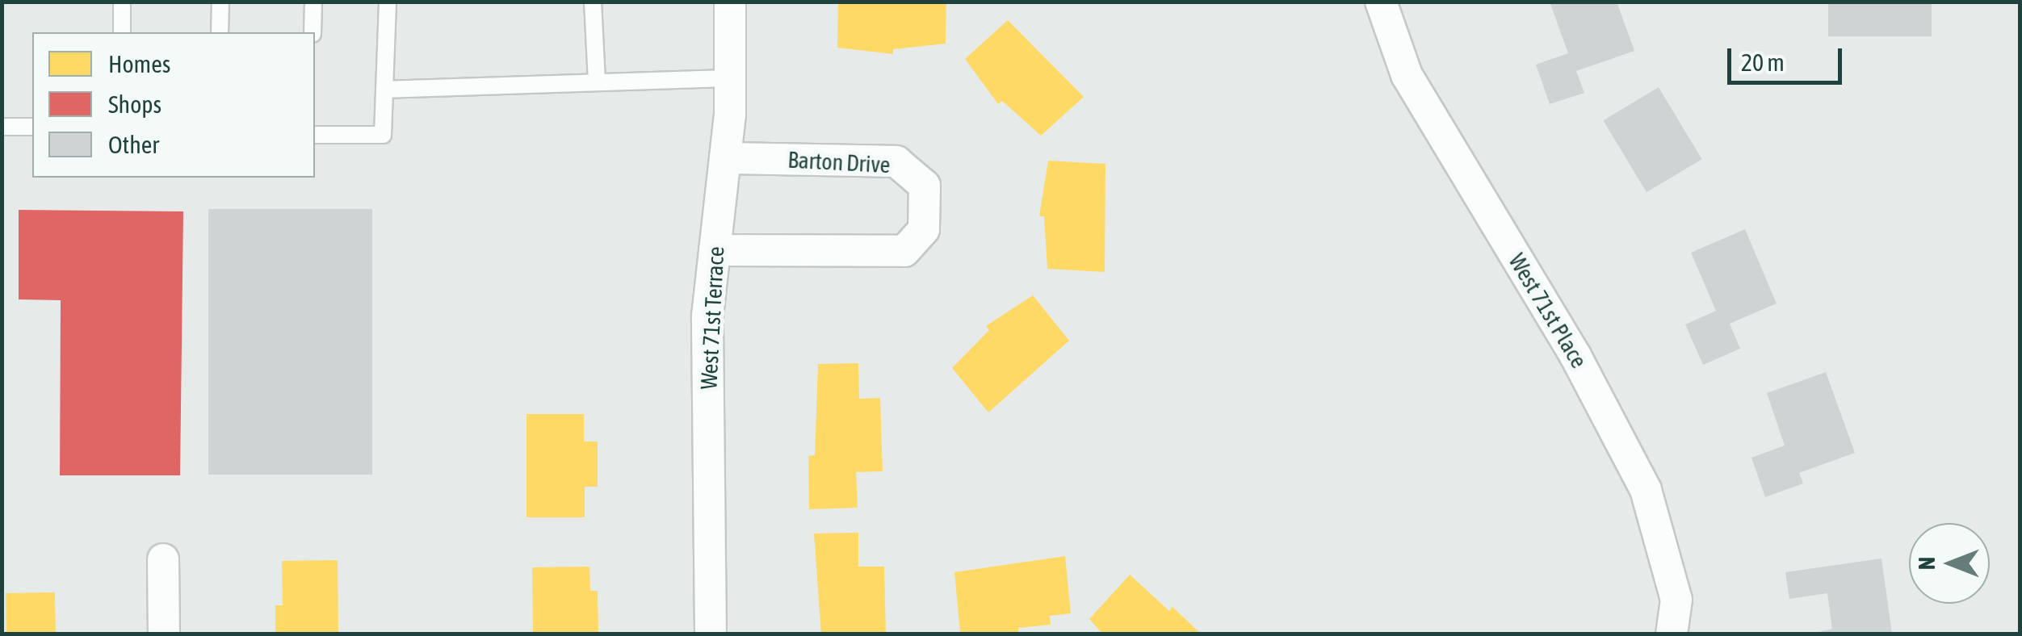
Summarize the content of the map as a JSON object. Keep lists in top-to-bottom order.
{
  "streets": {
    "street": ["Barton Drive", "West 71st Place", "West 71st Terrace"]
  },
  "crossings": [
    ["Barton Drive", "West 71st Terrace"]
  ],
  "legend": ["Homes", "Shops", "Other"],
  "scale_bar": "20 m",
  "north": "left"
}
